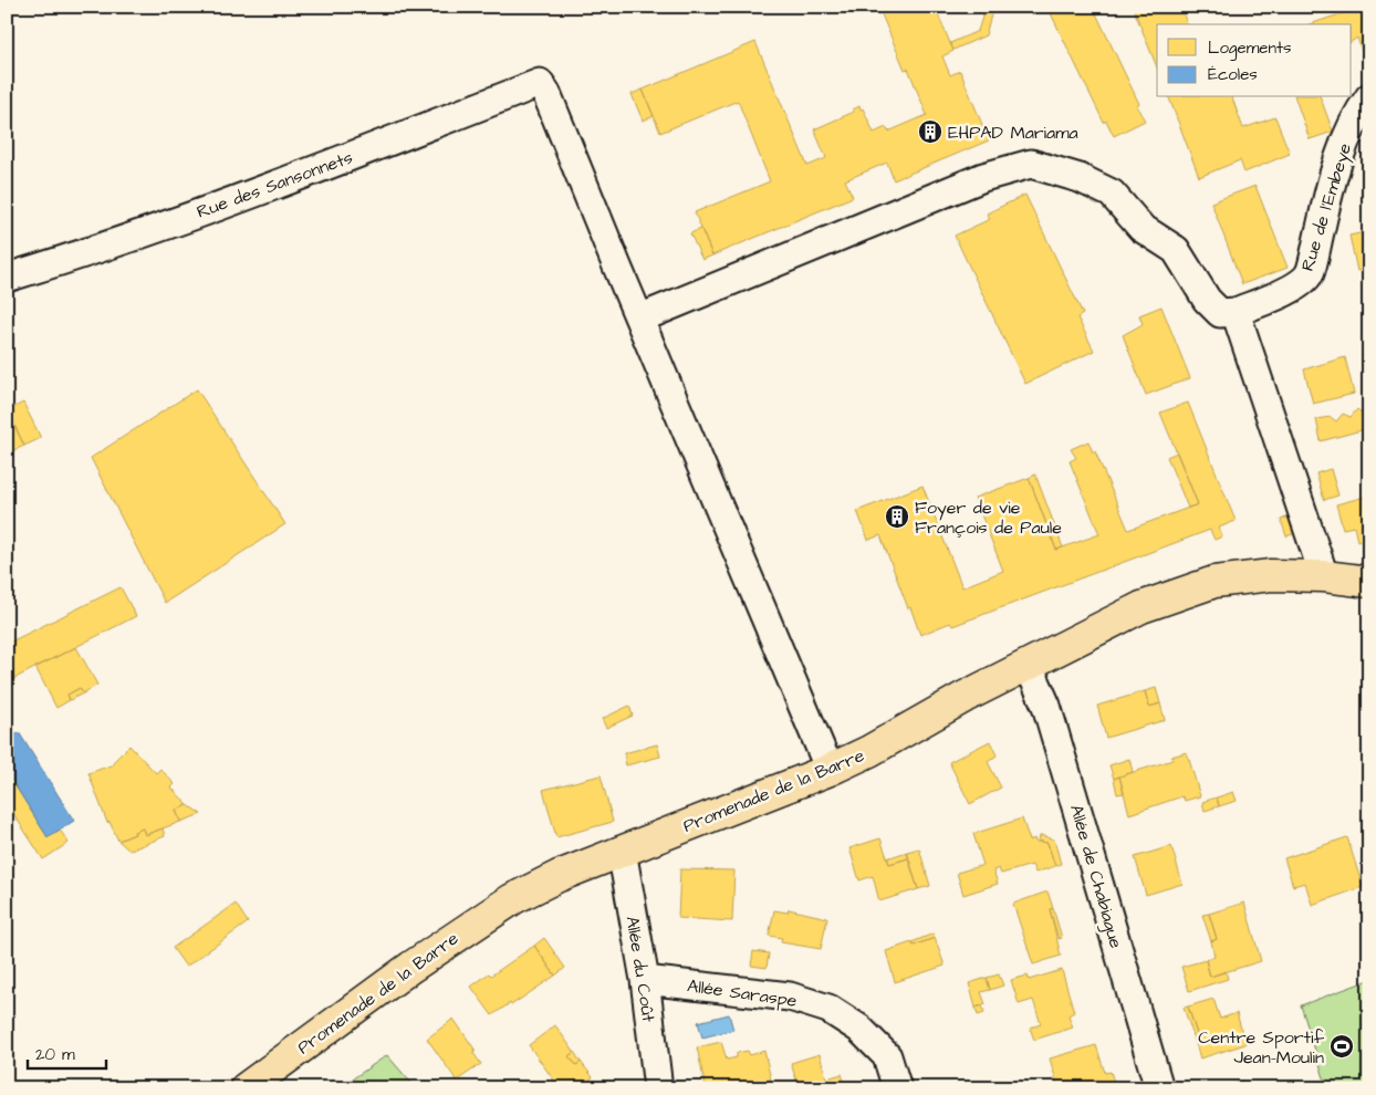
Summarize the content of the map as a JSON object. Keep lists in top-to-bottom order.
{
  "streets": {
    "main road": ["Promenade de la Barre"],
    "street": [
      "Rue des Sansonnets",
      "Rue de l'Embeye",
      "Allée de Chabiague",
      "Allée du Coût",
      "Allée Saraspe"
    ]
  },
  "crossings": [
    ["Promenade de la Barre", "Allée de Chabiague"],
    ["Promenade de la Barre", "Allée du Coût"],
    ["Allée du Coût", "Allée Saraspe"]
  ],
  "places": {
    "building": ["EHPAD Mariama", "Foyer de vie François de Paule"],
    "sports": ["Centre Sportif Jean-Moulin"]
  },
  "legend": ["Logements", "Écoles"],
  "scale_bar": "20 m"
}
